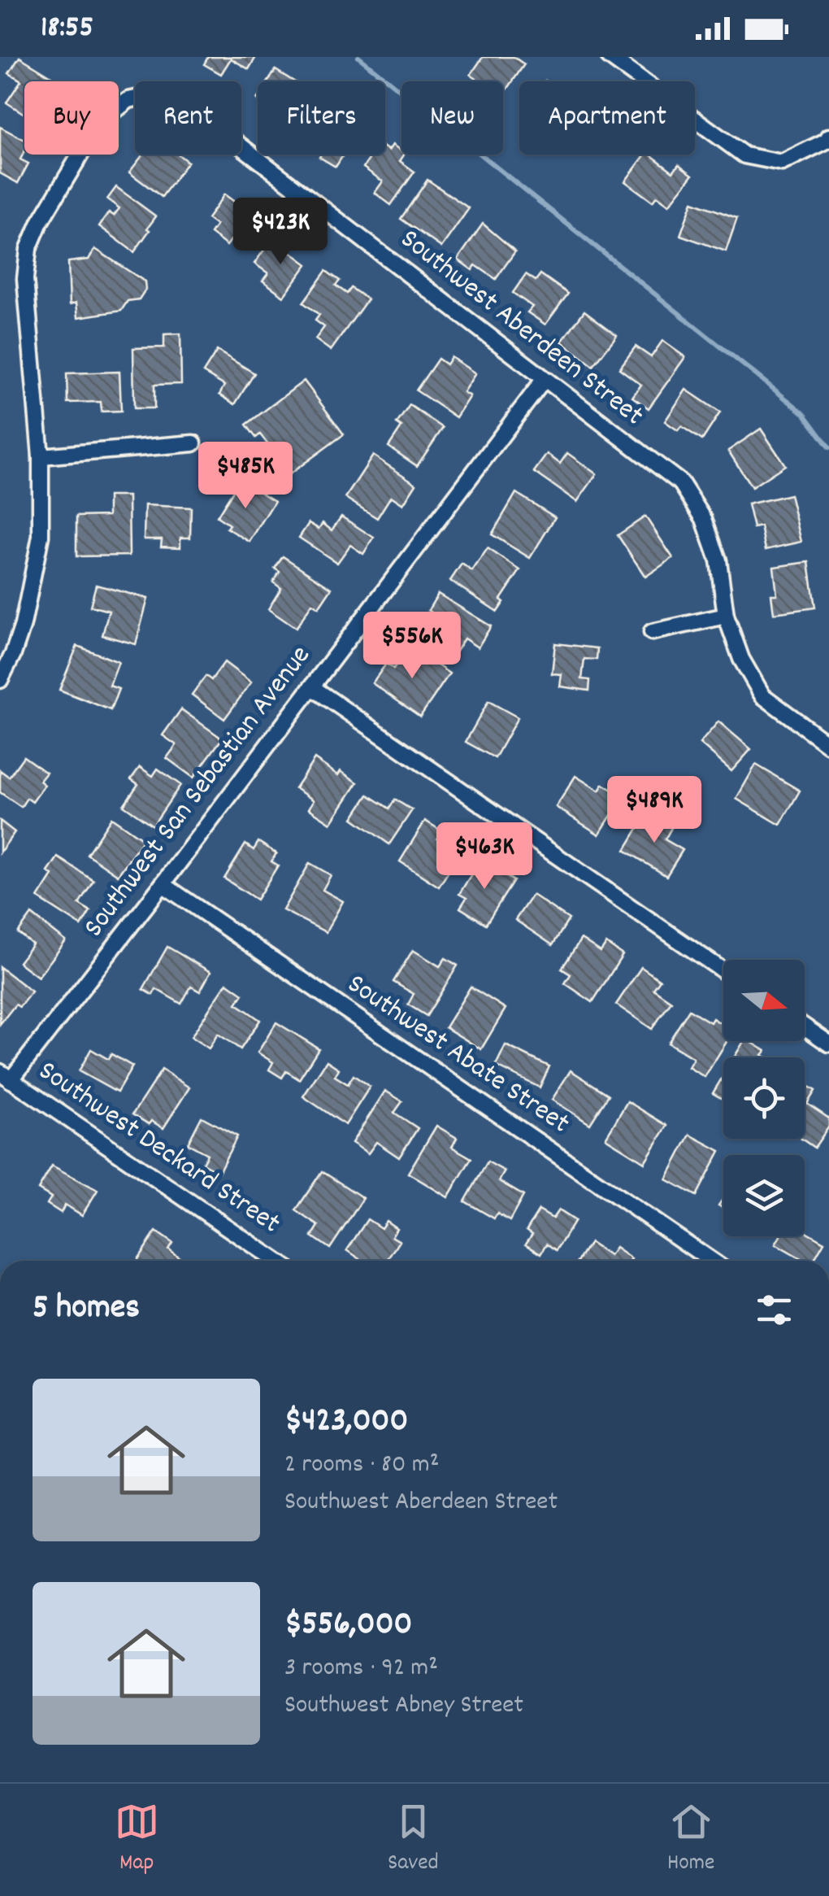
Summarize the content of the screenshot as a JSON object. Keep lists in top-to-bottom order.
{
  "streets": {
    "street": [
      "Southwest Aberdeen Street",
      "Southwest San Sebastian Avenue",
      "Southwest Abate Street",
      "Southwest Deckard Street"
    ]
  },
  "crossings": [
    ["Southwest Aberdeen Street", "Southwest San Sebastian Avenue"],
    ["Southwest San Sebastian Avenue", "Southwest Abate Street"],
    ["Southwest San Sebastian Avenue", "Southwest Deckard Street"]
  ],
  "north": "right",
  "page": {
    "status": "18:55",
    "chip": [
      "Buy",
      "Rent",
      "Filters",
      "New",
      "Apartment"
    ],
    "price": [
      "$423K",
      "$485K",
      "$556K",
      "$489K",
      "$463K"
    ],
    "heading": "5 homes",
    "list": [
      {
        "name": "$423,000",
        "note": "2 rooms · 80 m² · Southwest Aberdeen Street"
      },
      {
        "name": "$556,000",
        "note": "3 rooms · 92 m² · Southwest Abney Street"
      }
    ],
    "tabs": ["Map", "Saved", "Home"]
  }
}
